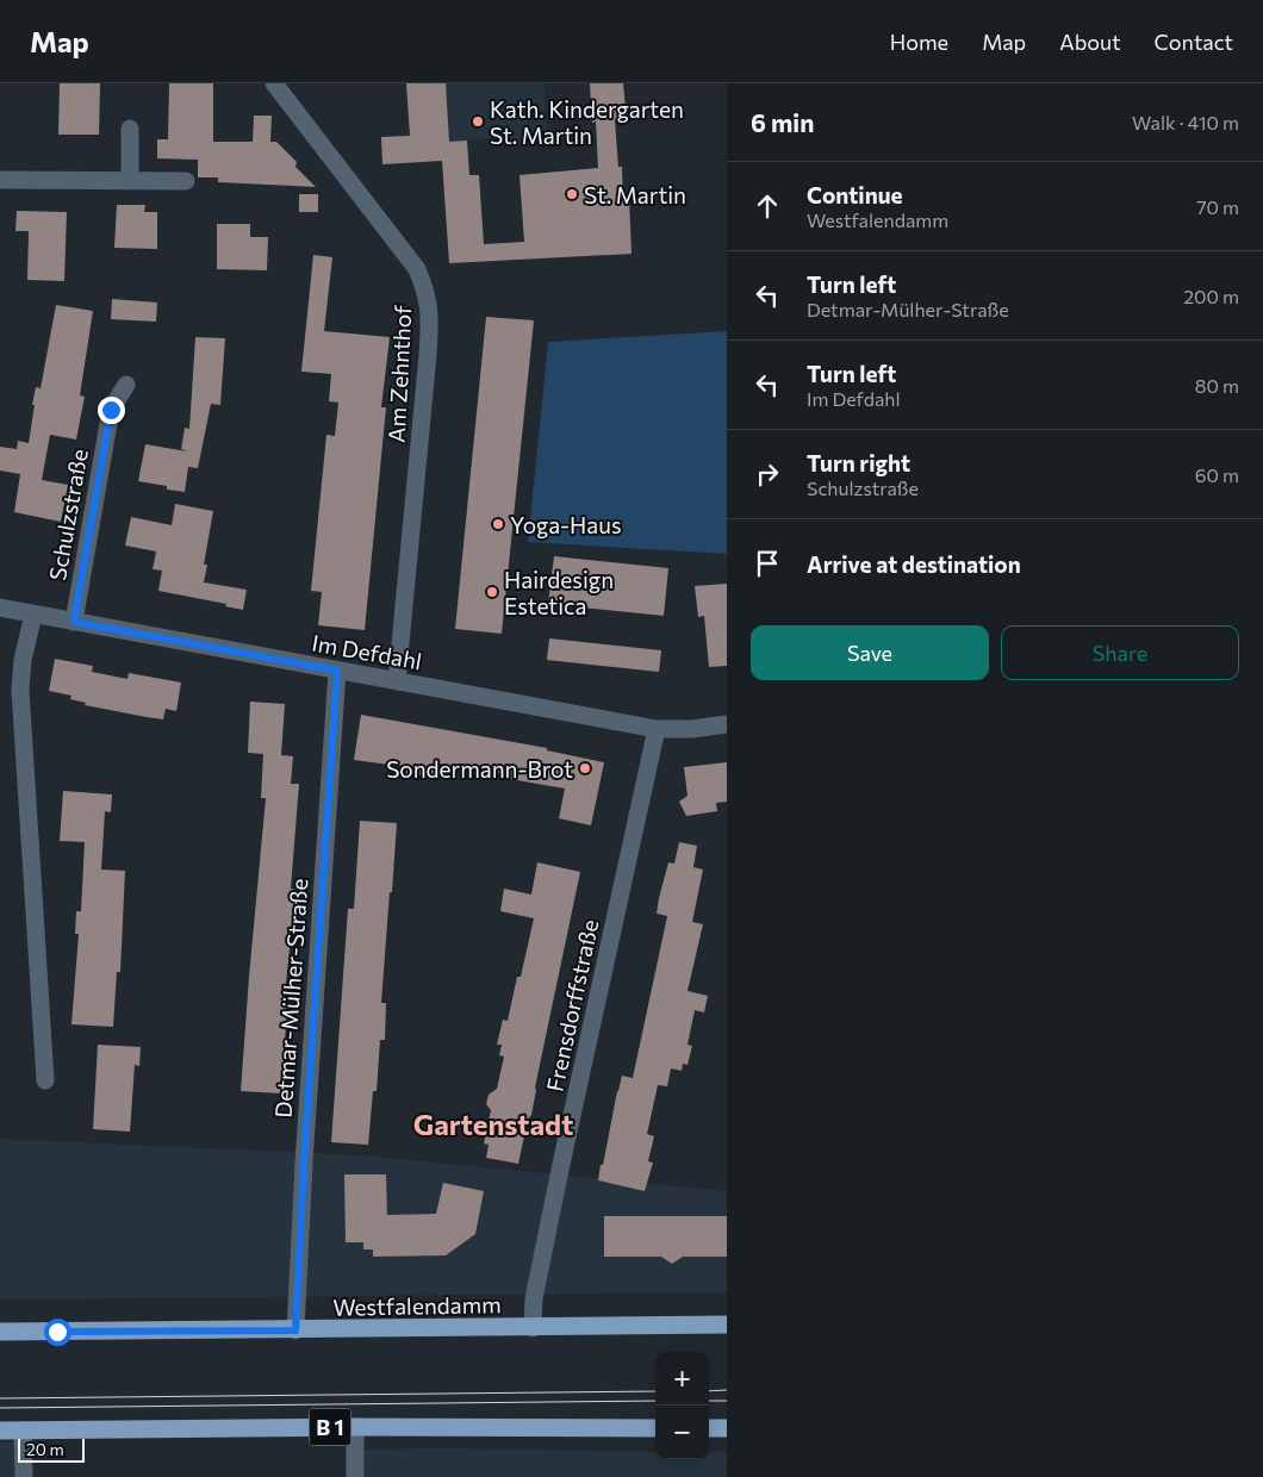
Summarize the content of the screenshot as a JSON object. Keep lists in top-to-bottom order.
{
  "streets": {
    "main road": ["Westfalendamm", "B 1"],
    "street": [
      "Am Zehnthof",
      "Schulzstraße",
      "Im Defdahl",
      "Detmar-Mülher-Straße",
      "Frensdorffstraße"
    ]
  },
  "crossings": [
    ["Am Zehnthof", "Im Defdahl"],
    ["Schulzstraße", "Im Defdahl"],
    ["Im Defdahl", "Detmar-Mülher-Straße"],
    ["Im Defdahl", "Frensdorffstraße"],
    ["Detmar-Mülher-Straße", "Westfalendamm"],
    ["Frensdorffstraße", "Westfalendamm"]
  ],
  "districts": ["Gartenstadt"],
  "places": [
    "Kath. Kindergarten St. Martin",
    "St. Martin",
    "Yoga-Haus",
    "Hairdesign Estetica",
    "Sondermann-Brot"
  ],
  "scale_bar": "20 m",
  "page": {
    "header": "Map",
    "nav": [
      "Home",
      "Map",
      "About",
      "Contact"
    ],
    "heading": ["6 min", "Walk · 410 m"],
    "list": [
      ["Continue", "Westfalendamm", "70 m"],
      ["Turn left", "Detmar-Mülher-Straße", "200 m"],
      ["Turn left", "Im Defdahl", "80 m"],
      ["Turn right", "Schulzstraße", "60 m"],
      "Arrive at destination"
    ],
    "buttons": ["Save", "Share"],
    "map_buttons": ["+", "−"],
    "scale": "20 m"
  }
}
